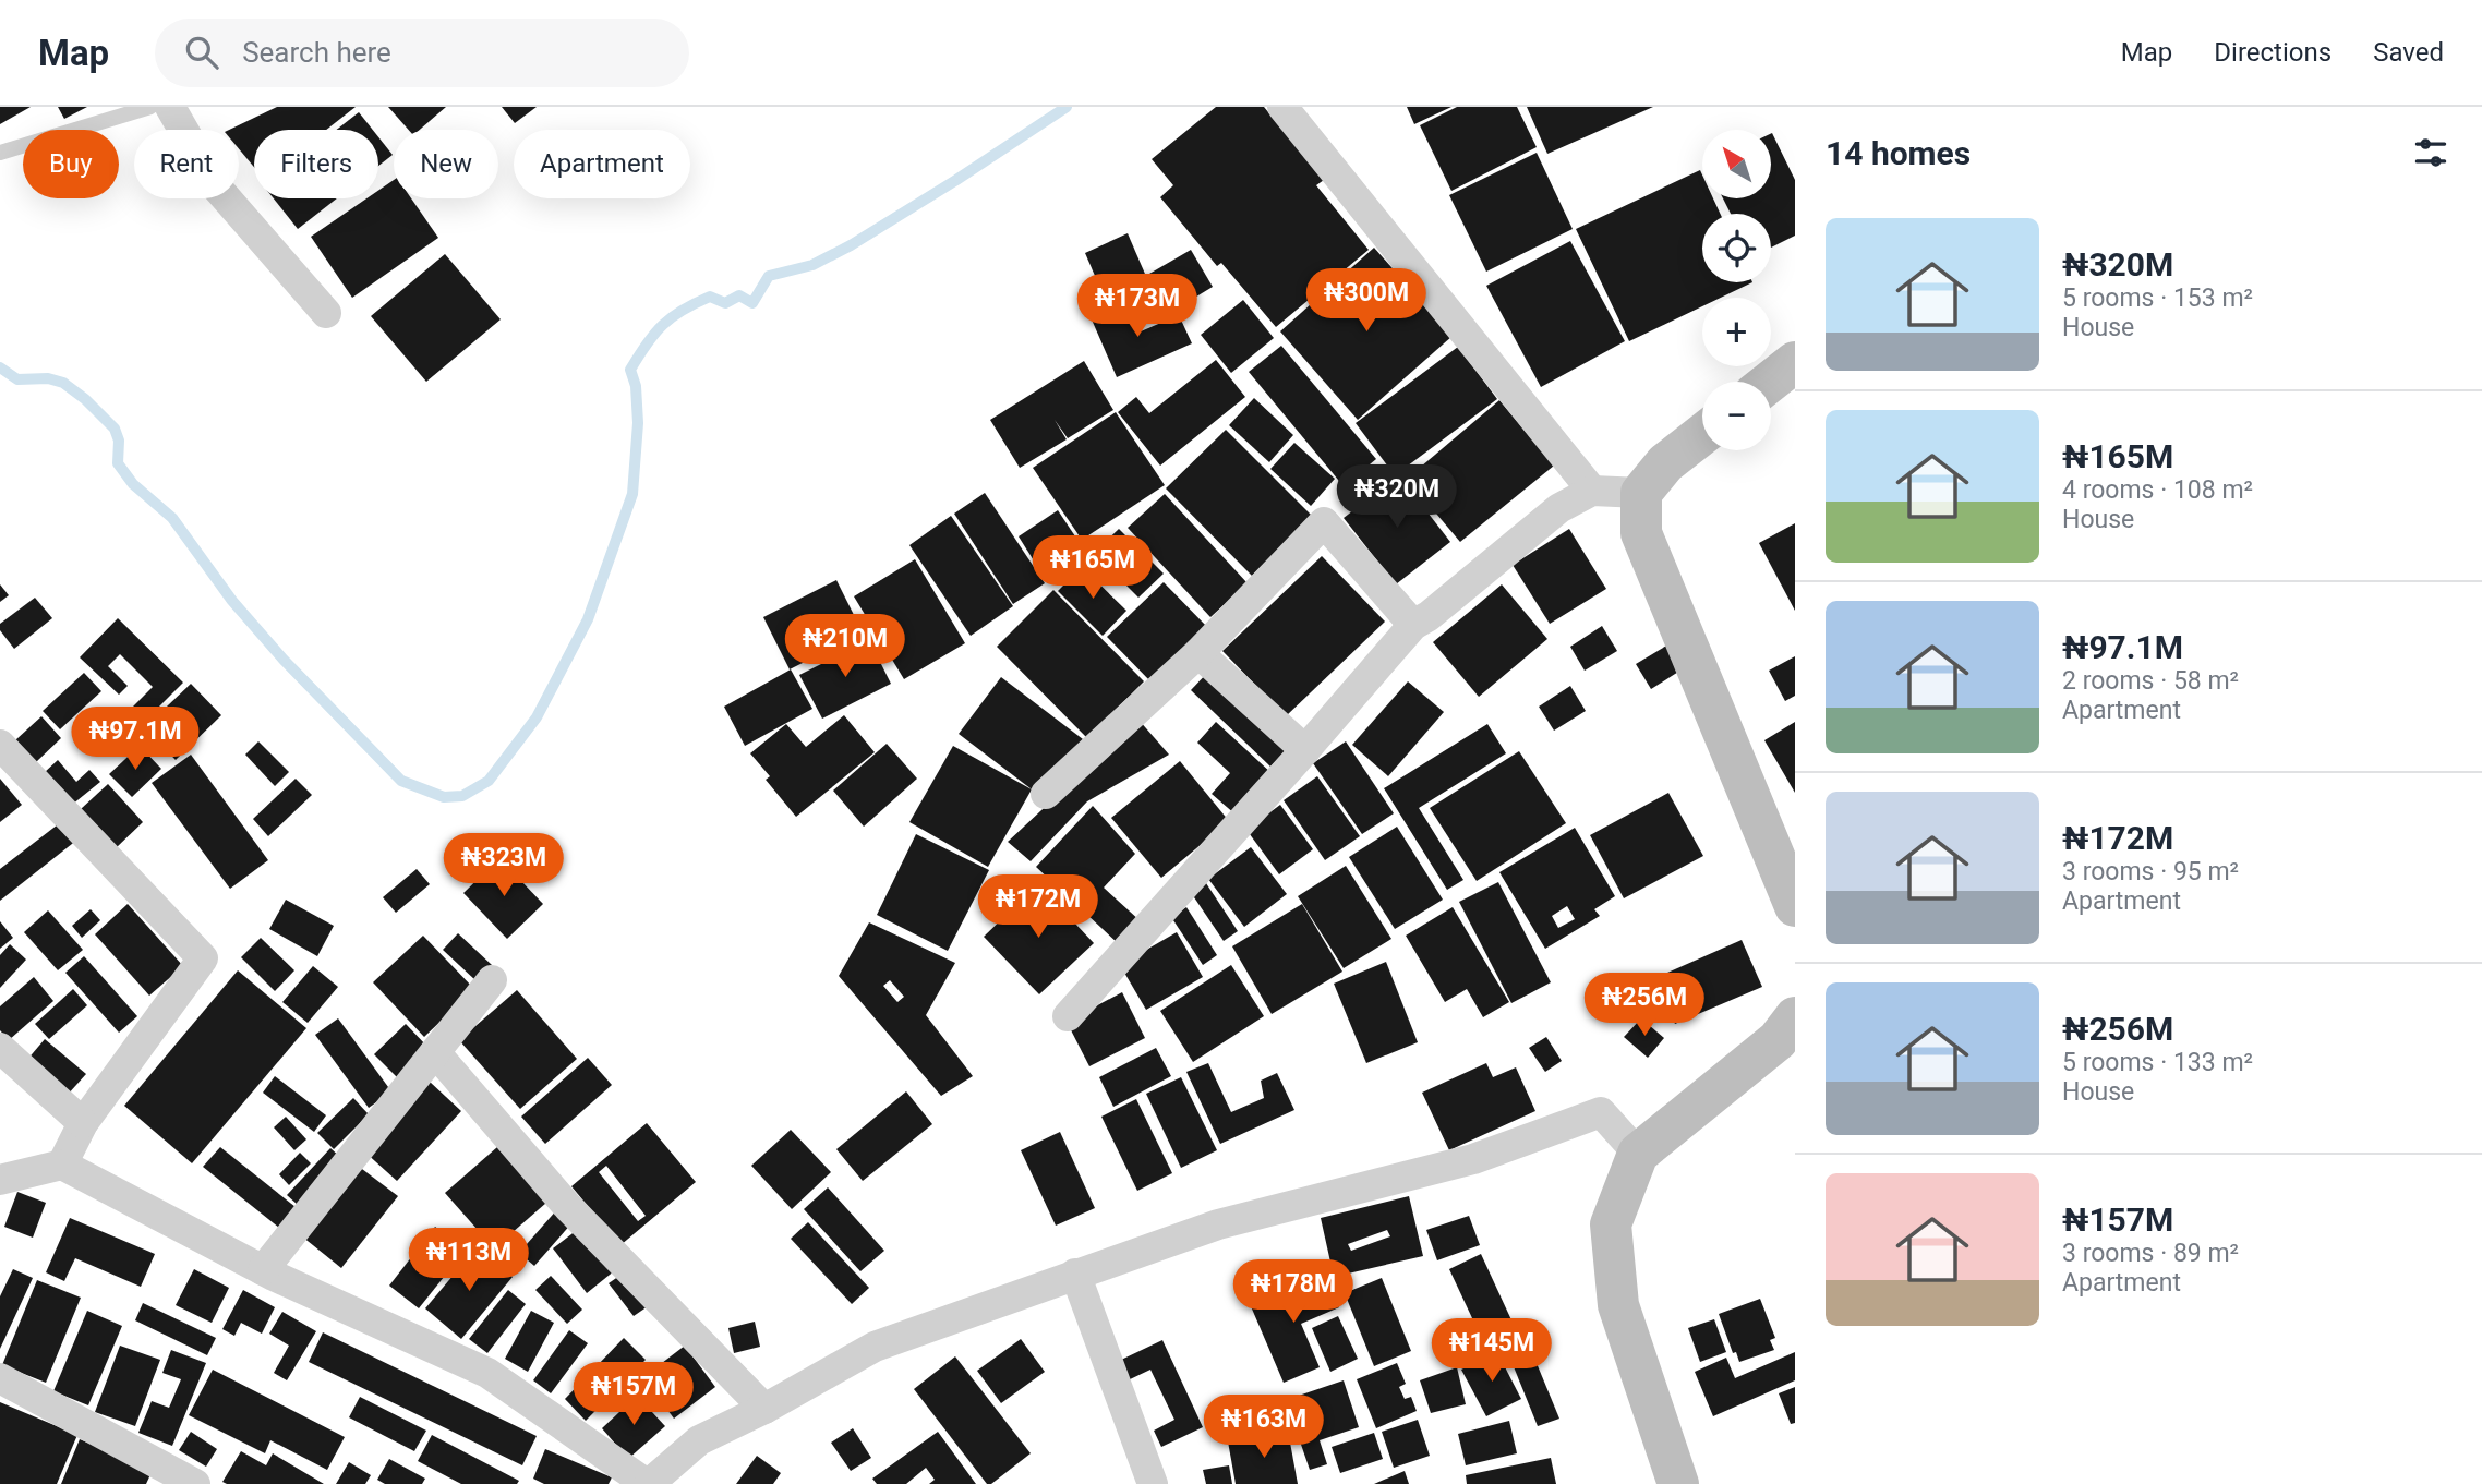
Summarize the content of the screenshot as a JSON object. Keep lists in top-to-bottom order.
{
  "north": "top left",
  "page": {
    "header": "Map",
    "search": "Search here",
    "nav": ["Map", "Directions", "Saved"],
    "heading": "14 homes",
    "map_buttons": ["+", "−"],
    "chip": [
      "Buy",
      "Rent",
      "Filters",
      "New",
      "Apartment"
    ],
    "list": [
      {
        "name": "₦320M",
        "note": "5 rooms · 153 m² · House"
      },
      {
        "name": "₦165M",
        "note": "4 rooms · 108 m² · House"
      },
      {
        "name": "₦97.1M",
        "note": "2 rooms · 58 m² · Apartment"
      },
      {
        "name": "₦172M",
        "note": "3 rooms · 95 m² · Apartment"
      },
      {
        "name": "₦256M",
        "note": "5 rooms · 133 m² · House"
      },
      {
        "name": "₦157M",
        "note": "3 rooms · 89 m² · Apartment"
      }
    ],
    "price": [
      "₦300M",
      "₦173M",
      "₦320M",
      "₦165M",
      "₦210M",
      "₦97.1M",
      "₦323M",
      "₦172M",
      "₦256M",
      "₦113M",
      "₦178M",
      "₦145M",
      "₦157M",
      "₦163M"
    ]
  }
}
